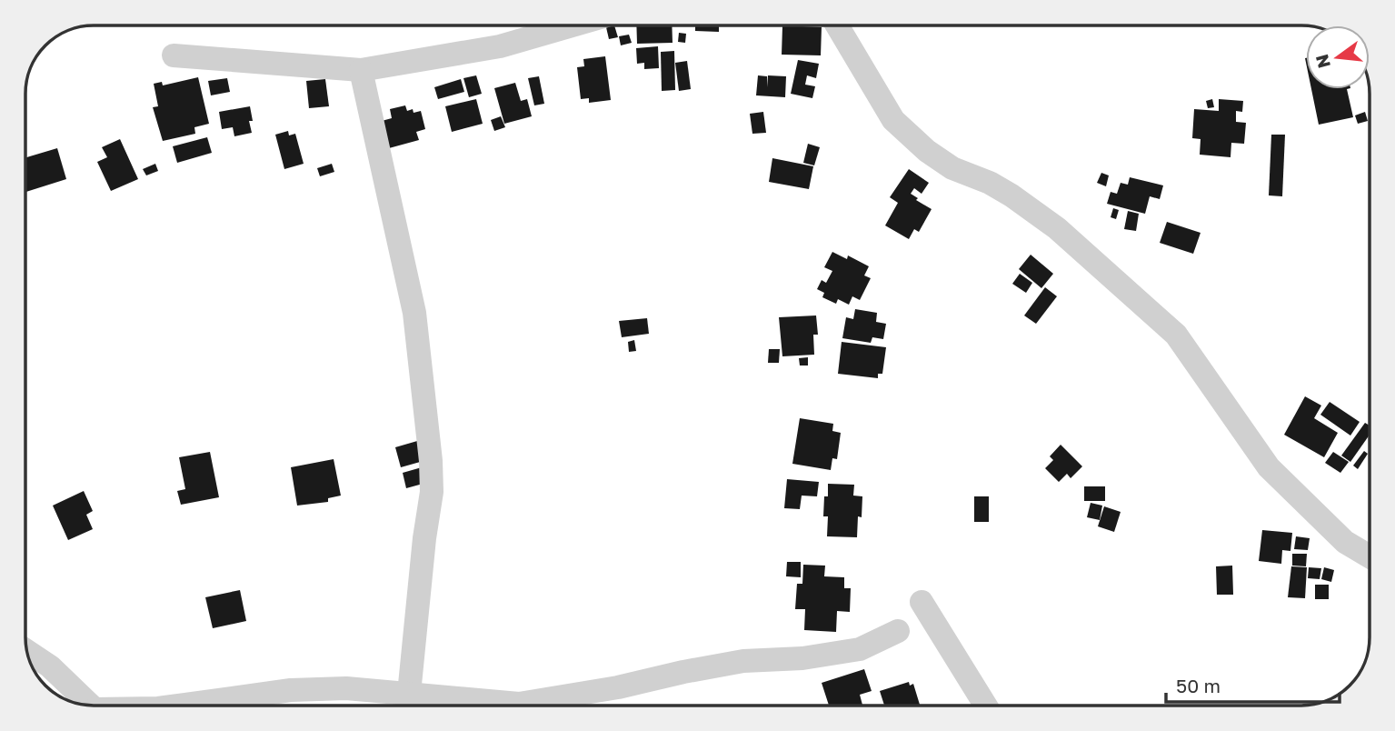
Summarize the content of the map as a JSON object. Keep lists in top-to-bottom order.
{
  "scale_bar": "50 m",
  "north": "left"
}
